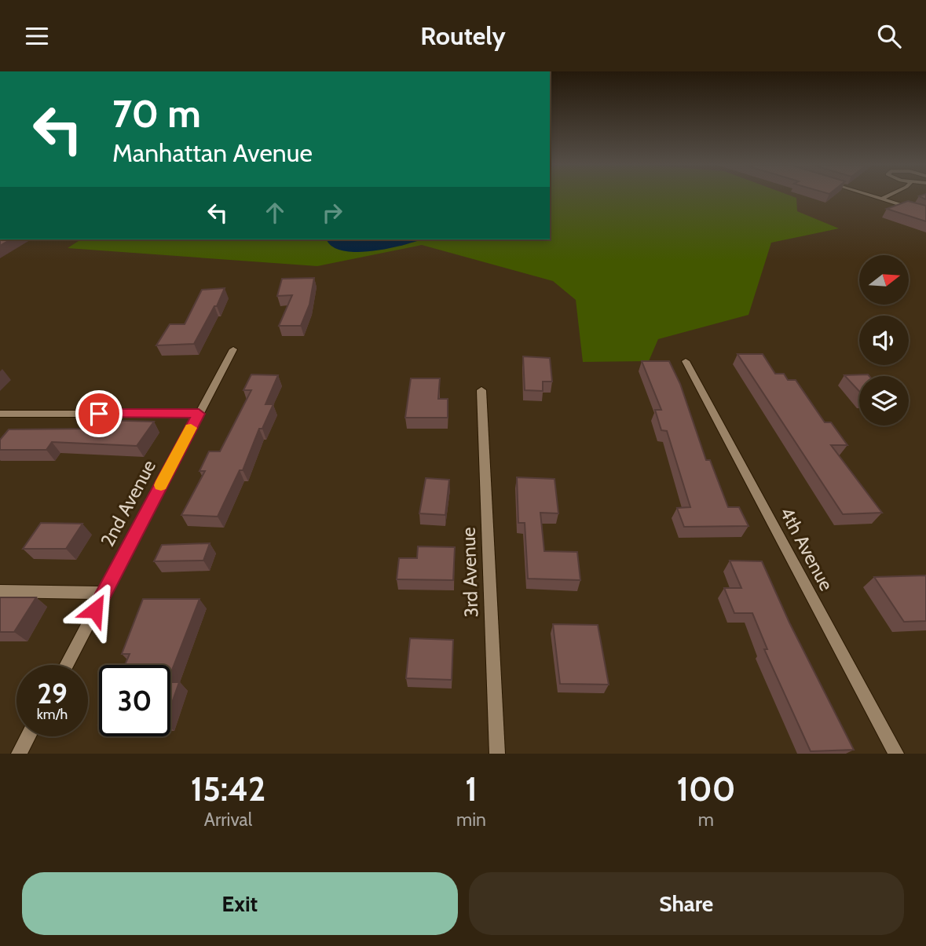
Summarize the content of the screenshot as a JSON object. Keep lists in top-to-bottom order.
{
  "streets": {
    "street": ["2nd Avenue", "4th Avenue", "3rd Avenue"]
  },
  "north": "right",
  "page": {
    "header": "Routely",
    "turn": ["70 m", "Manhattan Avenue"],
    "speed": "29 km/h",
    "limit": "30",
    "eta": [
      "15:42",
      "Arrival",
      "1",
      "min",
      "100",
      "m"
    ],
    "buttons": ["Exit", "Share"]
  }
}
